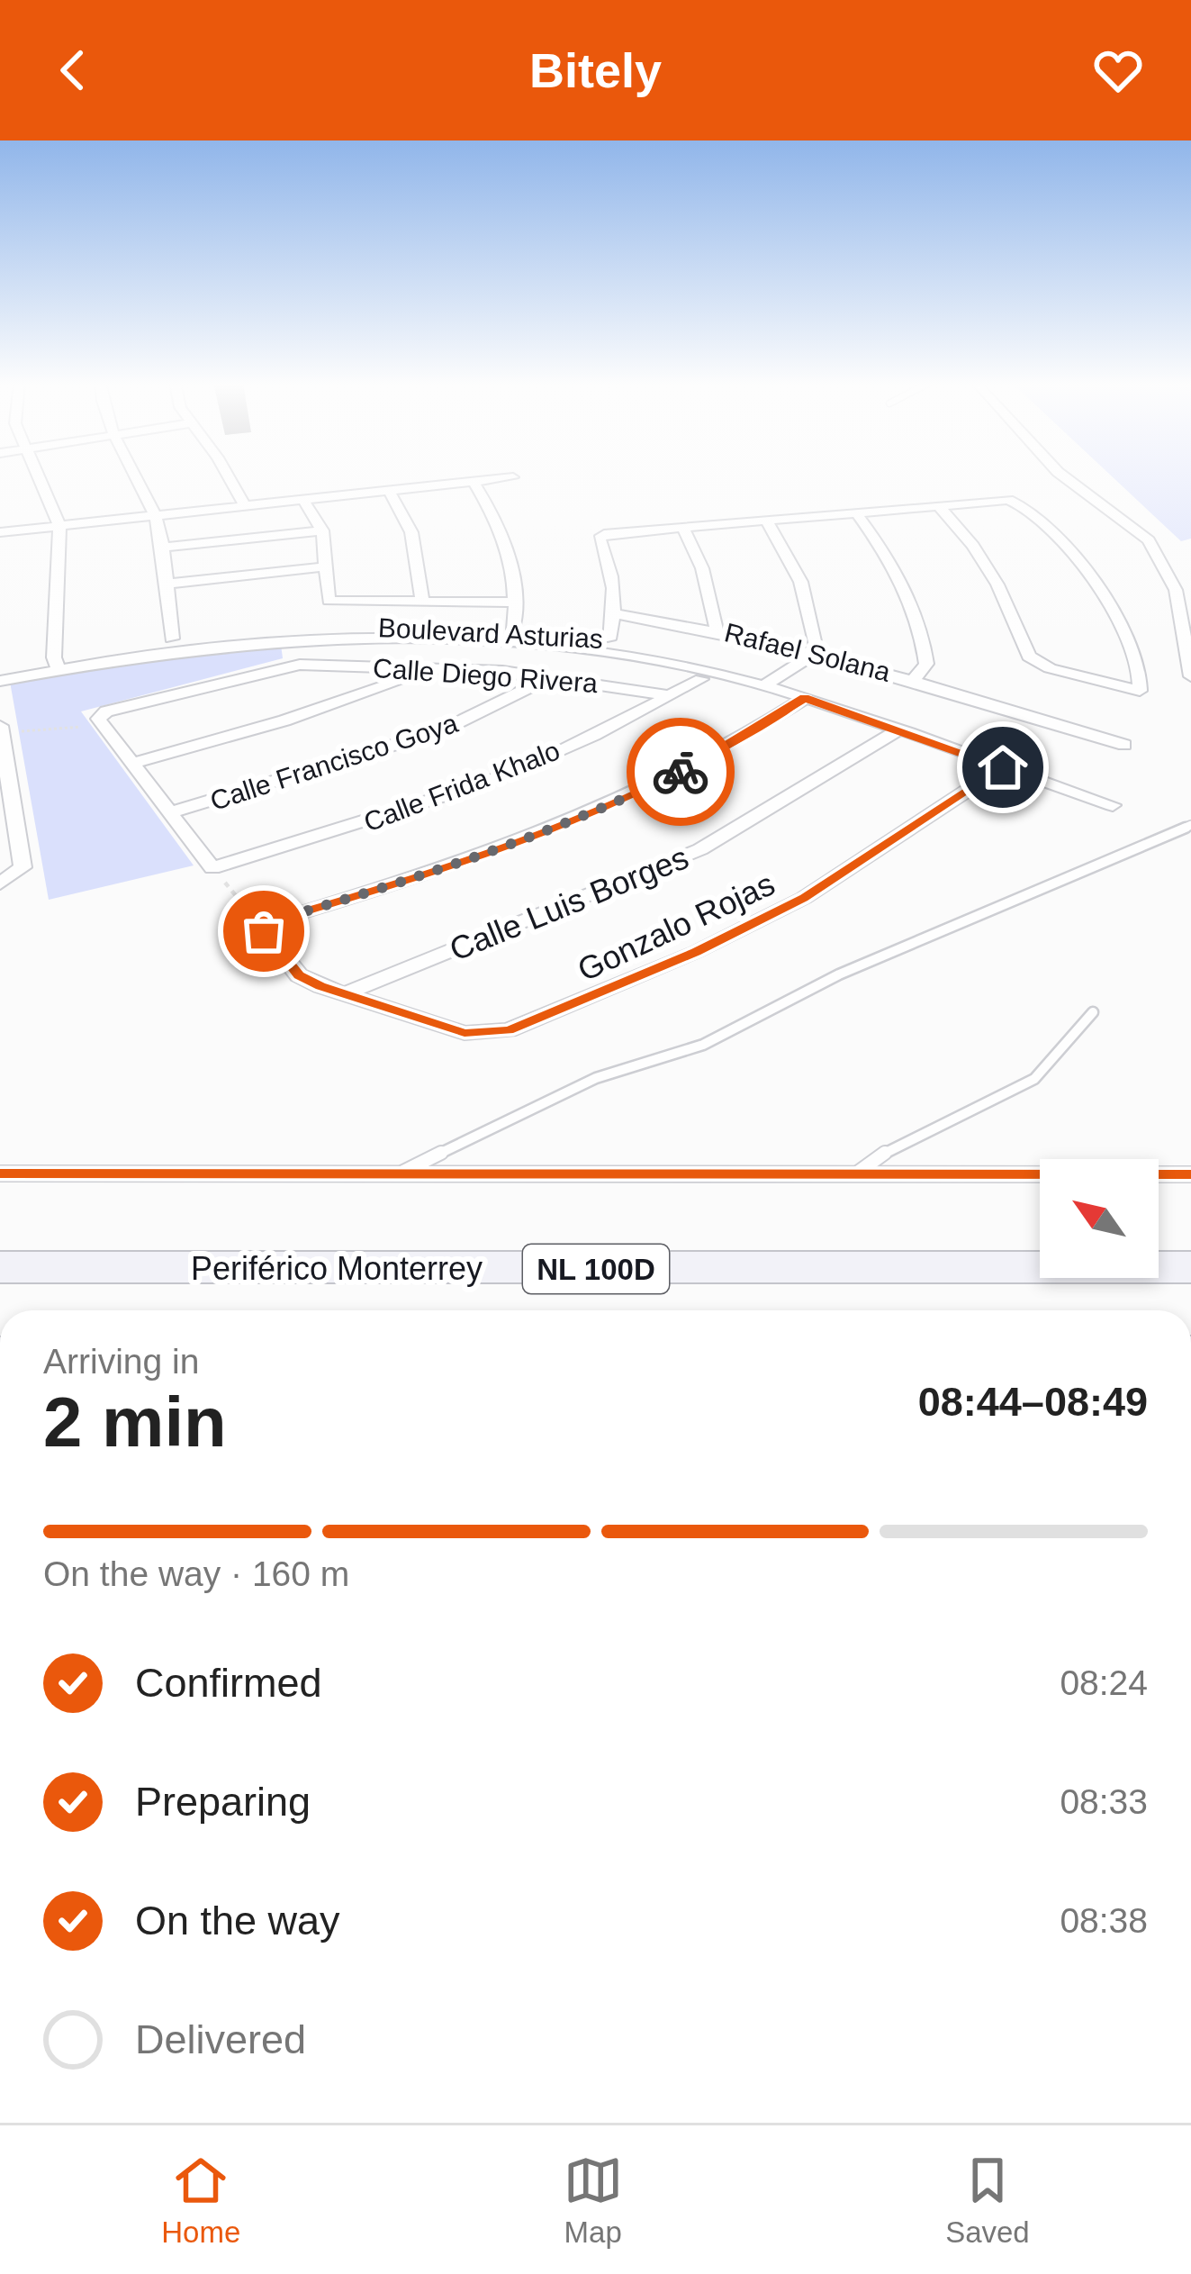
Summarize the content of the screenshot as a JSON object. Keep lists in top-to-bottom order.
{
  "streets": {
    "highway": ["Periférico Monterrey", "NL 100D"],
    "street": [
      "Boulevard Asturias",
      "Rafael Solana",
      "Calle Diego Rivera",
      "Calle Francisco Goya",
      "Calle Frida Khalo",
      "Calle Luis Borges",
      "Gonzalo Rojas"
    ]
  },
  "crossings": [
    ["Calle Diego Rivera", "Calle Francisco Goya"],
    ["Calle Diego Rivera", "Calle Frida Khalo"],
    ["Calle Luis Borges", "Gonzalo Rojas"]
  ],
  "north": "top left",
  "page": {
    "header": "Bitely",
    "heading": ["2 min", "Arriving in", "08:44–08:49"],
    "bar": "On the way · 160 m",
    "list": [
      ["Confirmed", "08:24"],
      ["Preparing", "08:33"],
      ["On the way", "08:38"],
      "Delivered"
    ],
    "tabs": ["Home", "Map", "Saved"]
  }
}
